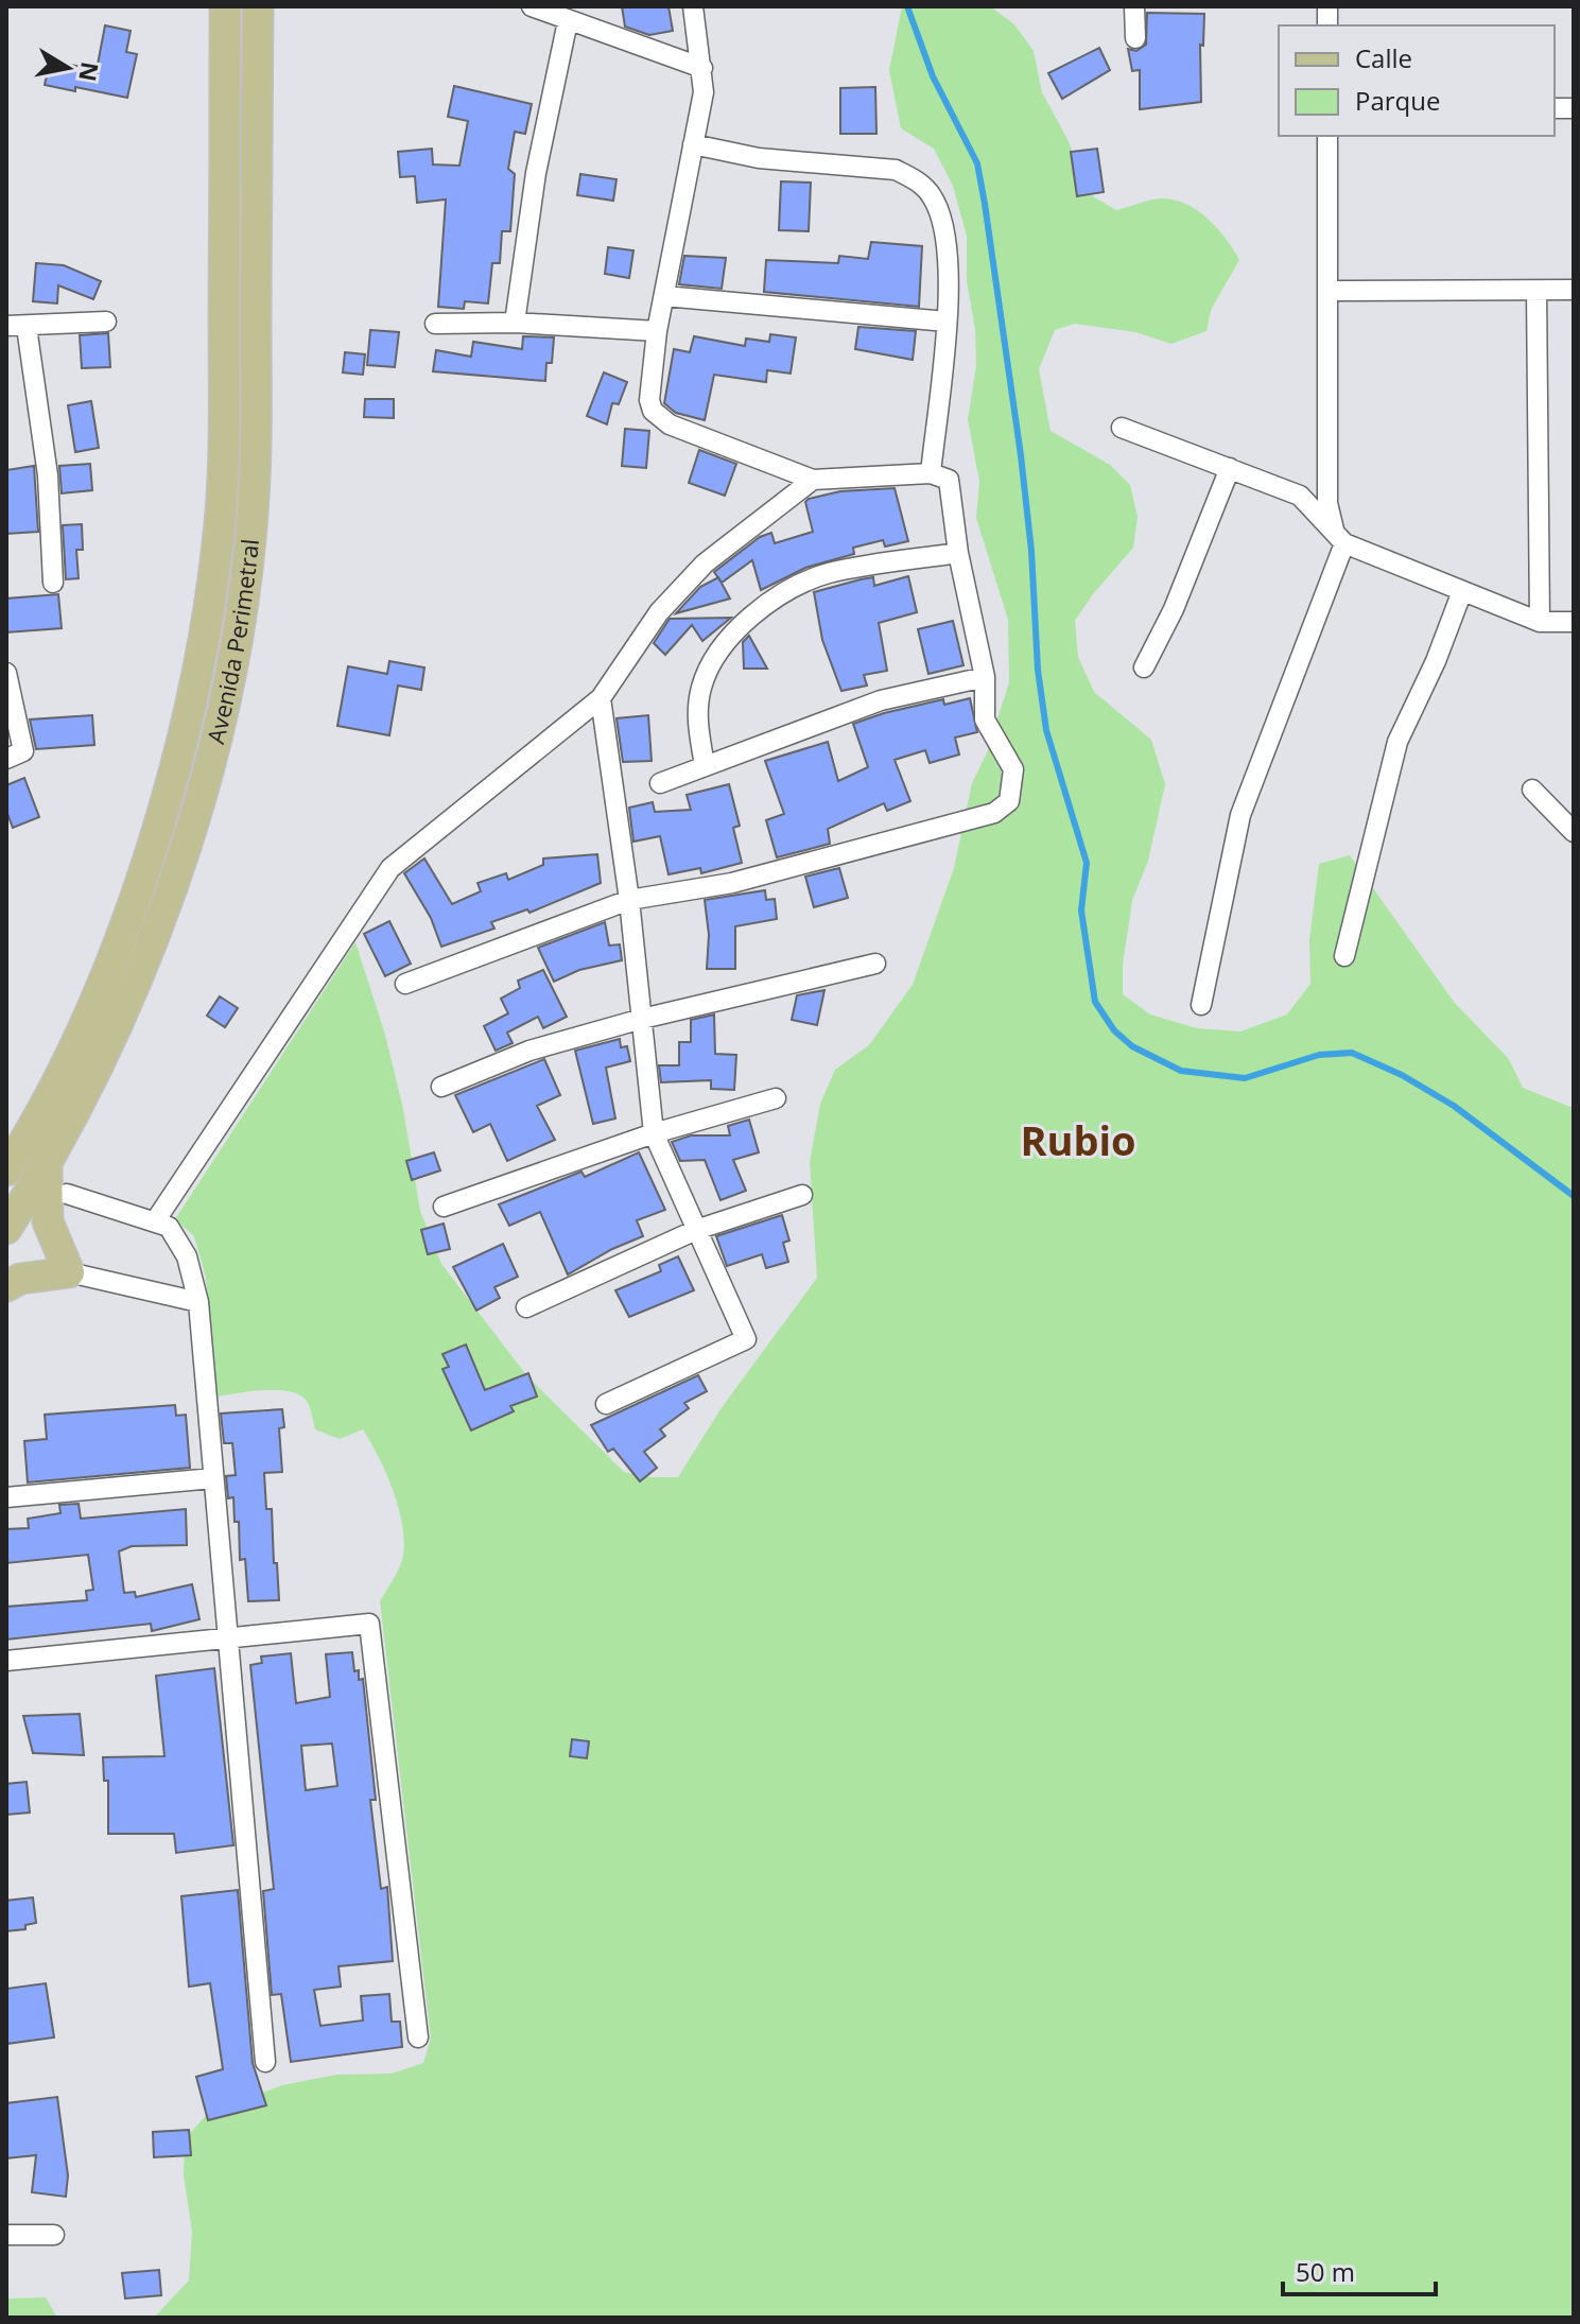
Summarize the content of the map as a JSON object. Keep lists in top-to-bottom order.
{
  "streets": {
    "main road": ["Avenida Perimetral"]
  },
  "districts": ["Rubio"],
  "legend": ["Calle", "Parque"],
  "scale_bar": "50 m",
  "north": "right"
}
